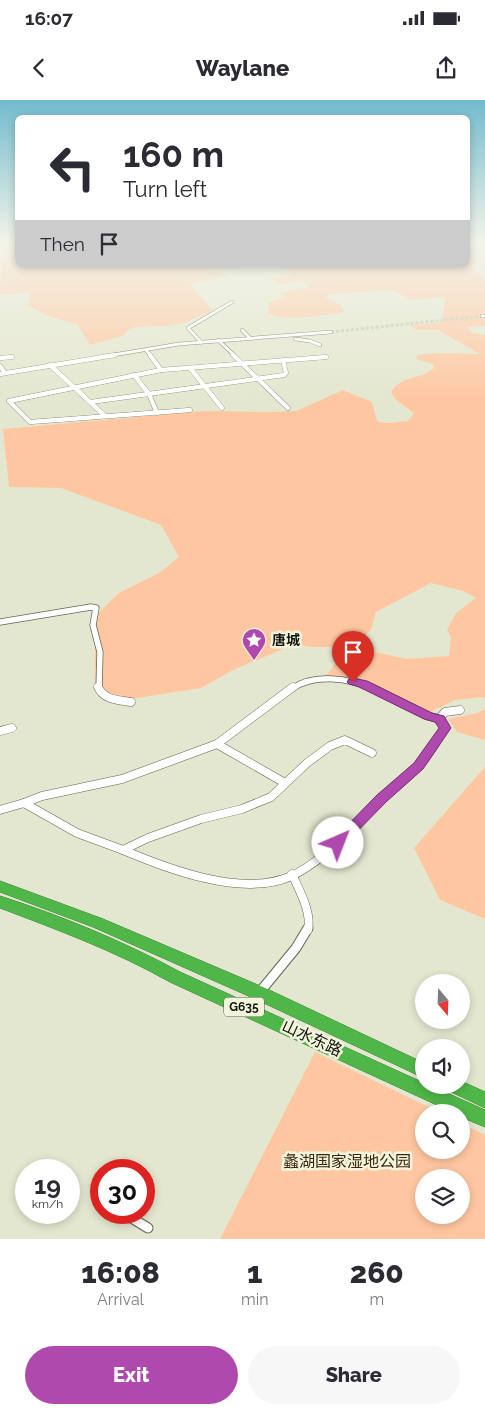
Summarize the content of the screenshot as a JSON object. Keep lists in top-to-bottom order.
{
  "streets": {
    "highway": ["G635", "山水东路"]
  },
  "parks": ["蠡湖国家湿地公园"],
  "places": {
    "place": ["唐城"]
  },
  "north": "bottom",
  "page": {
    "status": "16:07",
    "header": "Waylane",
    "turn": ["160 m", "Turn left"],
    "then": "Then",
    "speed": "19 km/h",
    "limit": "30",
    "eta": [
      "16:08",
      "Arrival",
      "1",
      "min",
      "260",
      "m"
    ],
    "buttons": ["Exit", "Share"]
  }
}
